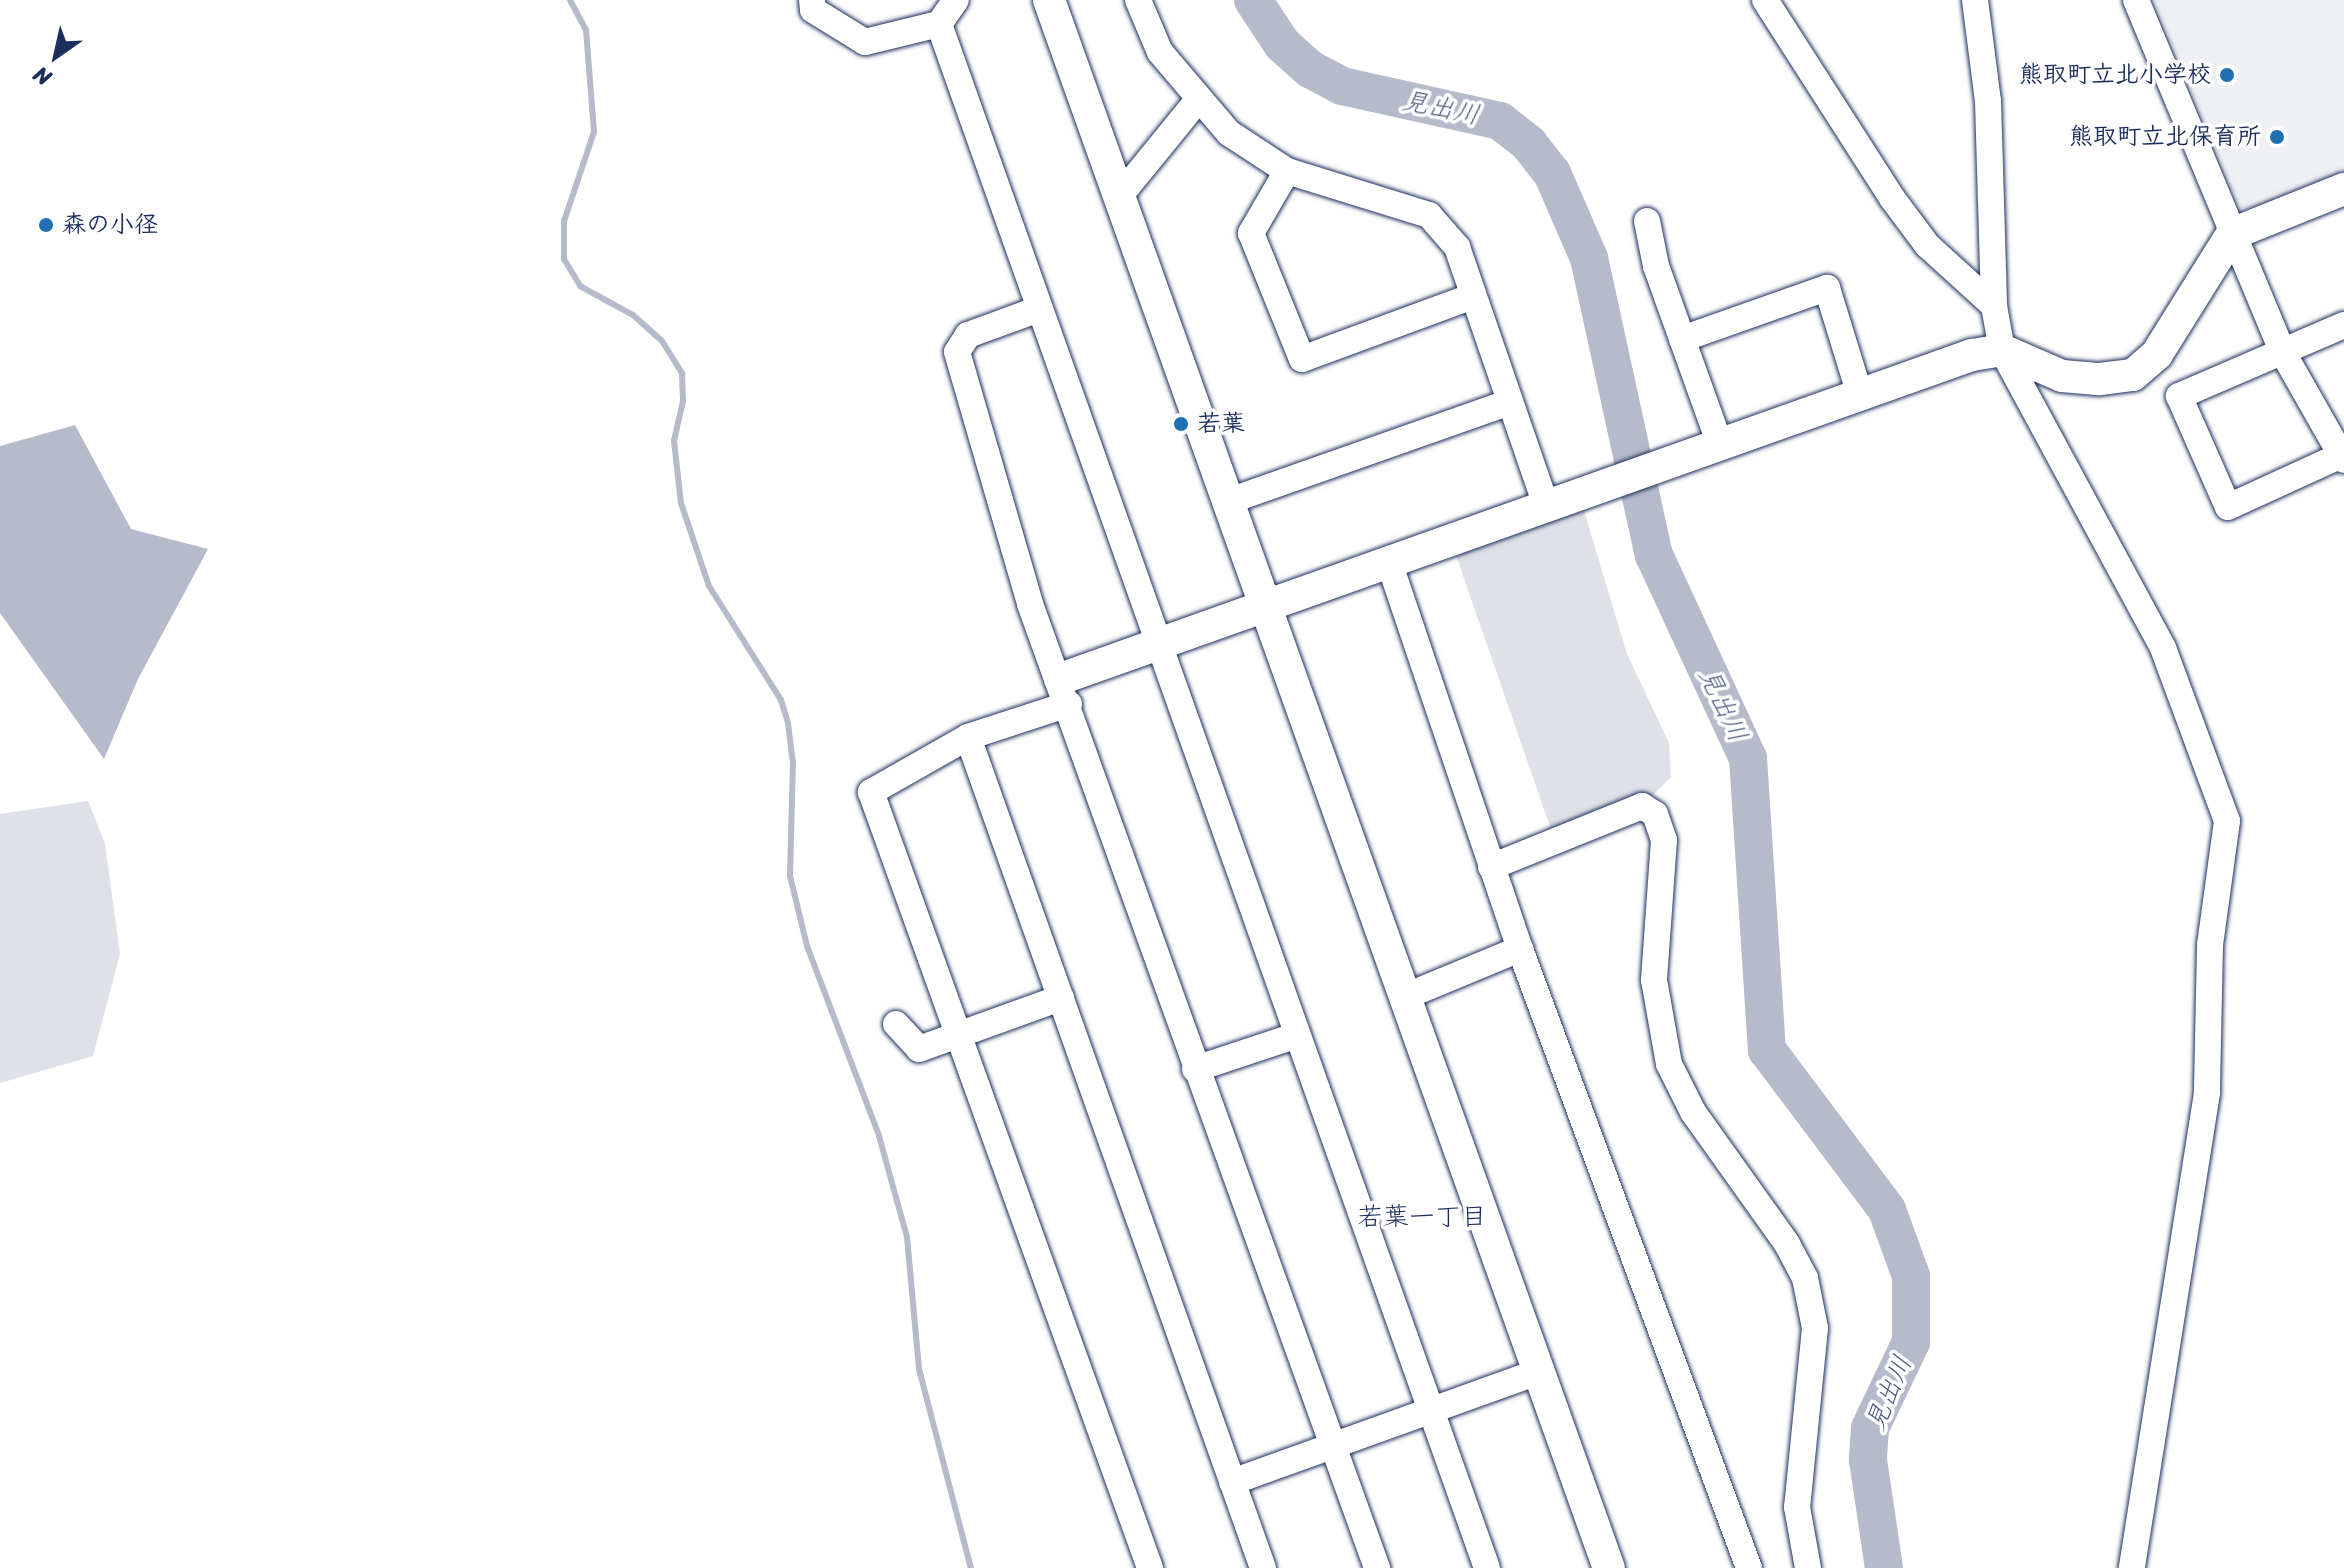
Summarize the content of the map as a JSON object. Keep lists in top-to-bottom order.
{
  "districts": ["若葉一丁目"],
  "water": ["見出川"],
  "places": [
    "熊取町立北小学校",
    "熊取町立北保育所",
    "森の小径",
    "若葉"
  ],
  "north": "bottom left"
}
